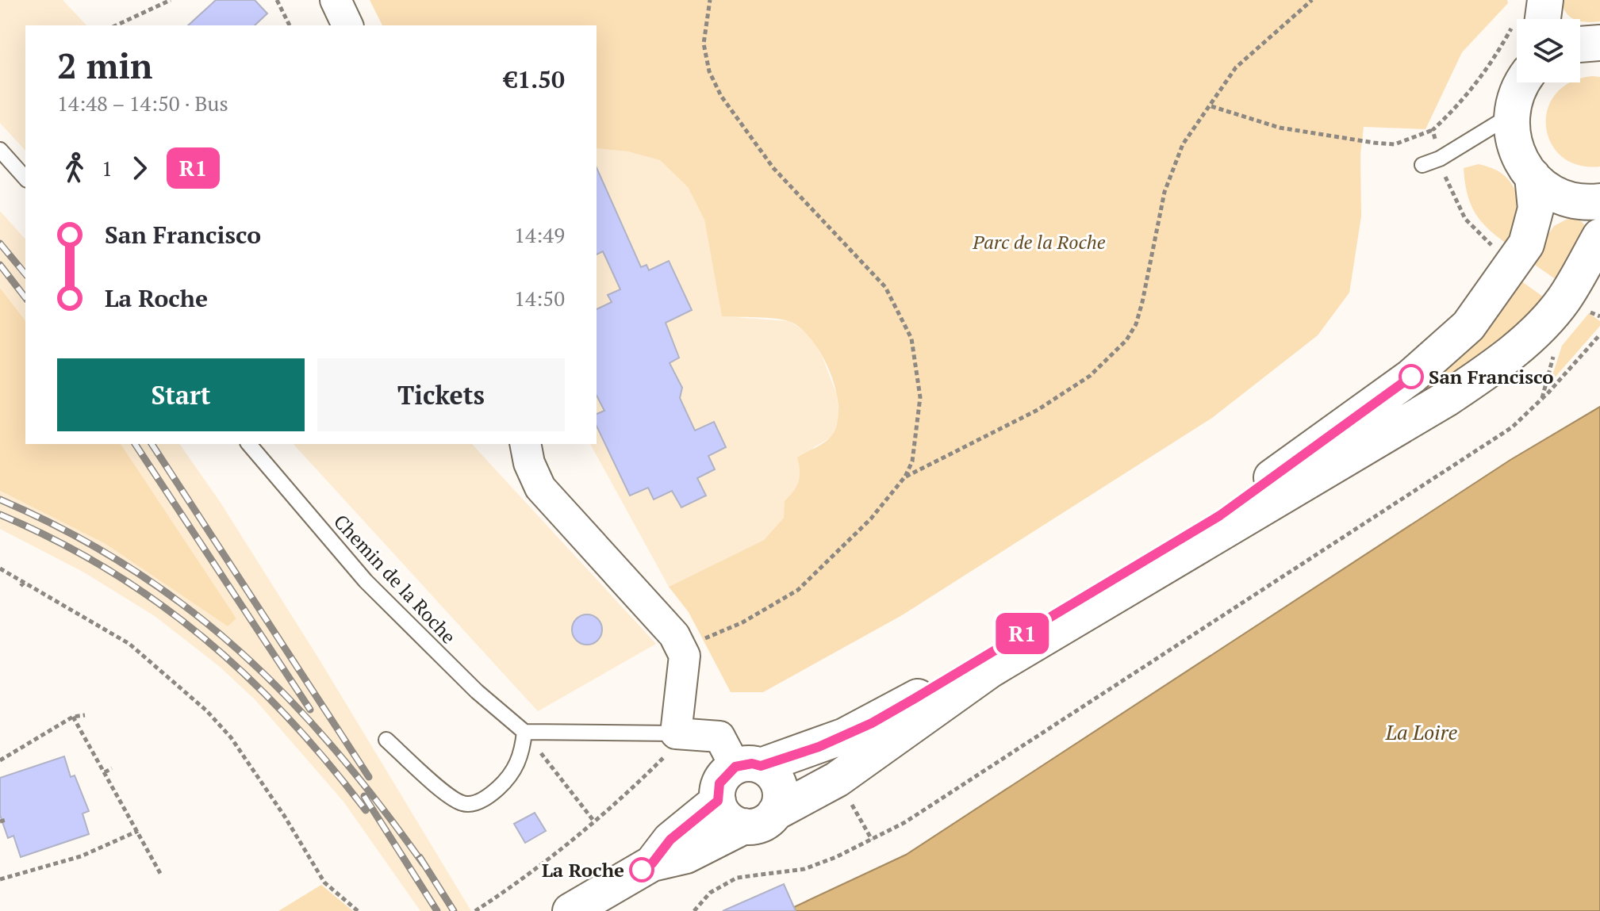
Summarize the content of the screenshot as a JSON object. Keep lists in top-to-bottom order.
{
  "streets": {
    "lane": ["Chemin de la Roche"]
  },
  "water": ["La Loire"],
  "parks": ["Parc de la Roche"],
  "places": ["San Francisco", "La Roche"],
  "lines": ["bus line R1"],
  "page": {
    "on_map": "R1",
    "heading": ["2 min", "14:48 – 14:50 · Bus", "€1.50"],
    "legs": ["1", "R1"],
    "list": [
      {
        "name": "San Francisco",
        "value": "14:49"
      },
      {
        "name": "La Roche",
        "value": "14:50"
      }
    ],
    "buttons": ["Start", "Tickets"]
  }
}
